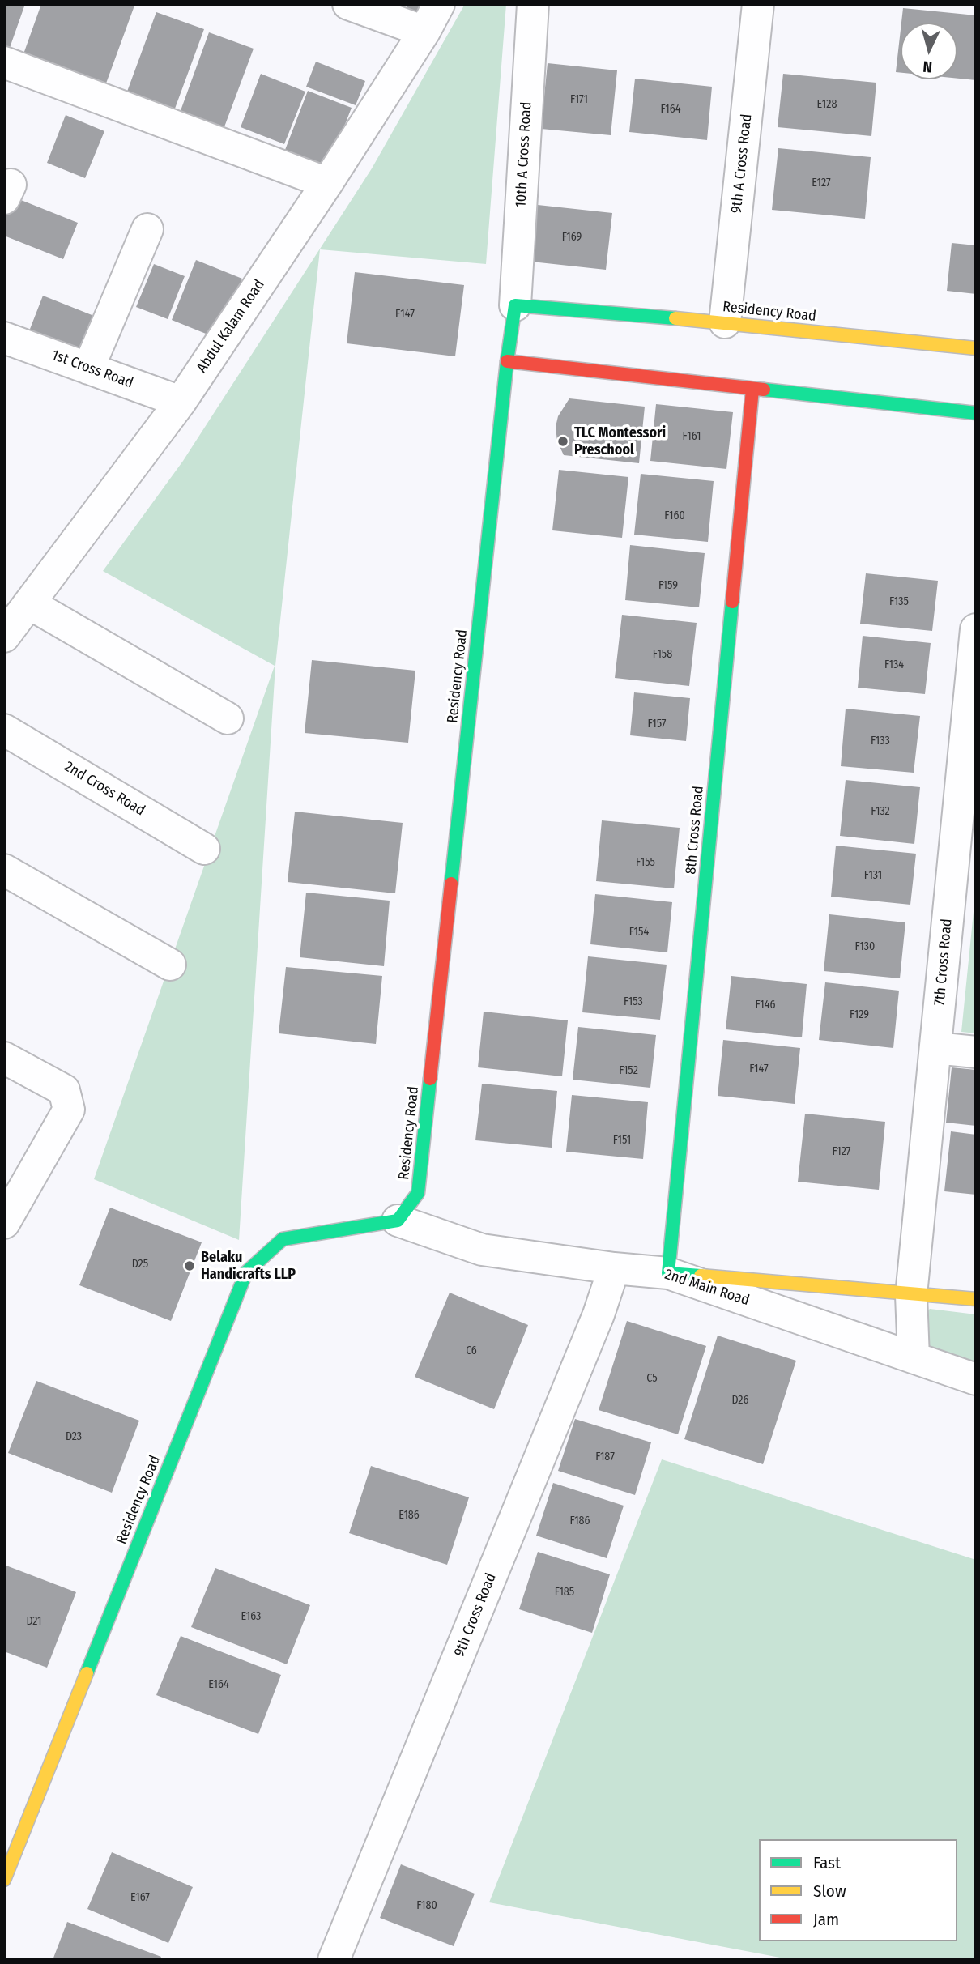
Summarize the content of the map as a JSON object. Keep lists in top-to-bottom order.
{
  "streets": {
    "street": [
      "10th A Cross Road",
      "9th A Cross Road",
      "Residency Road",
      "Abdul Kalam Road",
      "1st Cross Road",
      "2nd Cross Road",
      "8th Cross Road",
      "7th Cross Road",
      "2nd Main Road",
      "9th Cross Road"
    ]
  },
  "crossings": [
    ["10th A Cross Road", "Residency Road"],
    ["9th A Cross Road", "Residency Road"],
    ["Residency Road", "2nd Main Road"],
    ["Abdul Kalam Road", "1st Cross Road"],
    ["8th Cross Road", "2nd Main Road"],
    ["7th Cross Road", "2nd Main Road"],
    ["2nd Main Road", "9th Cross Road"]
  ],
  "places": ["TLC Montessori Preschool", "Belaku Handicrafts LLP"],
  "house_numbers": [
    "F171",
    "E128",
    "F164",
    "E127",
    "F169",
    "E147",
    "F161",
    "F160",
    "F159",
    "F135",
    "F158",
    "F134",
    "F157",
    "F133",
    "F132",
    "F155",
    "F131",
    "F154",
    "F130",
    "F153",
    "F146",
    "F129",
    "F147",
    "F152",
    "F151",
    "F127",
    "D25",
    "C6",
    "C5",
    "D26",
    "D23",
    "F187",
    "E186",
    "F186",
    "F185",
    "E163",
    "D21",
    "E164",
    "E167",
    "F180"
  ],
  "legend": ["Fast", "Slow", "Jam"],
  "north": "bottom"
}
